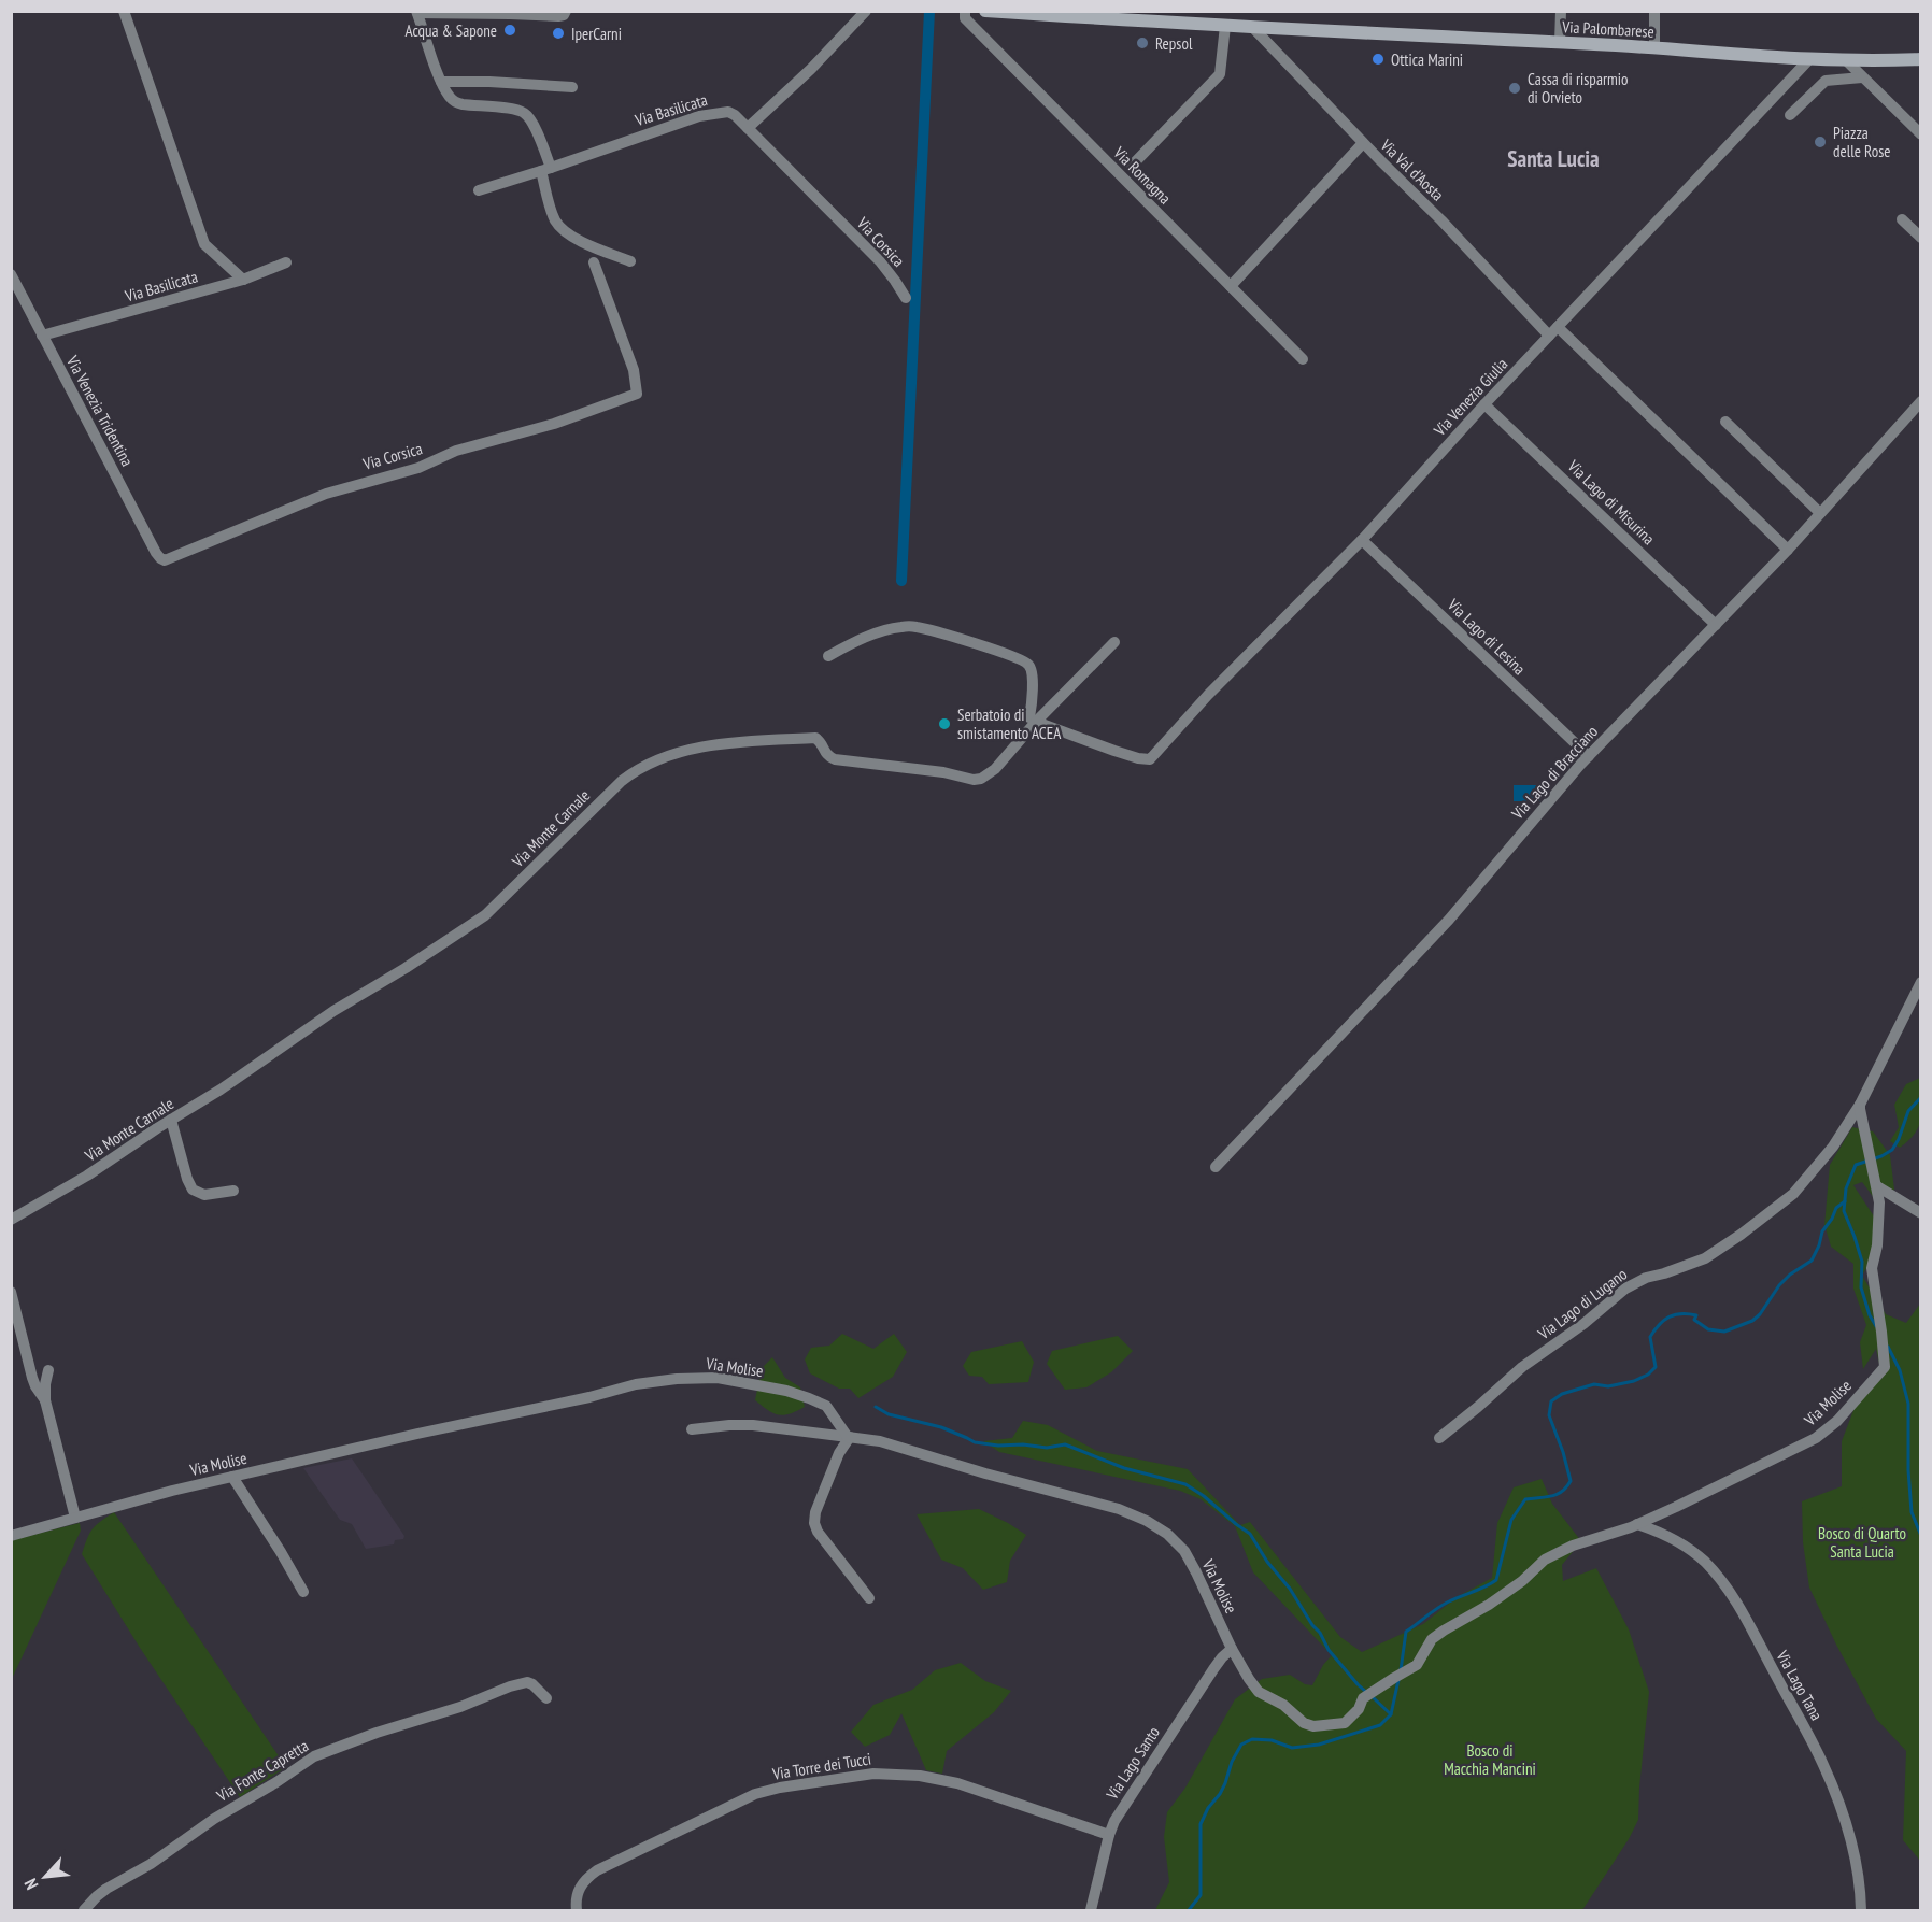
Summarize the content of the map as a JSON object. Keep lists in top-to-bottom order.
{
  "streets": {
    "main road": ["Via Palombarese"],
    "street": [
      "Via Basilicata",
      "Via Val d'Aosta",
      "Via Romagna",
      "Via Corsica",
      "Via Venezia Giulia",
      "Via Venezia Tridentina",
      "Via Lago di Misurina",
      "Via Lago di Lesina",
      "Via Lago di Bracciano",
      "Via Monte Carnale",
      "Via Lago di Lugano",
      "Via Molise",
      "Via Lago Tana",
      "Via Lago Santo",
      "Via Torre dei Tucci",
      "Via Fonte Capretta"
    ]
  },
  "crossings": [
    ["Via Palombarese", "Via Val d'Aosta"],
    ["Via Palombarese", "Via Venezia Giulia"],
    ["Via Basilicata", "Via Corsica"],
    ["Via Basilicata", "Via Venezia Tridentina"],
    ["Via Val d'Aosta", "Via Venezia Giulia"],
    ["Via Val d'Aosta", "Via Lago di Bracciano"],
    ["Via Corsica", "Via Venezia Tridentina"],
    ["Via Venezia Giulia", "Via Lago di Misurina"],
    ["Via Venezia Giulia", "Via Lago di Lesina"],
    ["Via Venezia Giulia", "Via Monte Carnale"],
    ["Via Lago di Misurina", "Via Lago di Bracciano"],
    ["Via Lago di Lesina", "Via Lago di Bracciano"],
    ["Via Lago di Lugano", "Via Molise"],
    ["Via Molise", "Via Lago Tana"],
    ["Via Molise", "Via Lago Santo"],
    ["Via Lago Santo", "Via Torre dei Tucci"]
  ],
  "districts": ["Santa Lucia"],
  "parks": ["Bosco di Quarto Santa Lucia", "Bosco di Macchia Mancini"],
  "places": [
    "Acqua & Sapone",
    "IperCarni",
    "Repsol",
    "Ottica Marini",
    "Cassa di risparmio di Orvieto",
    "Piazza delle Rose",
    "Serbatoio di smistamento ACEA"
  ],
  "north": "bottom left"
}
